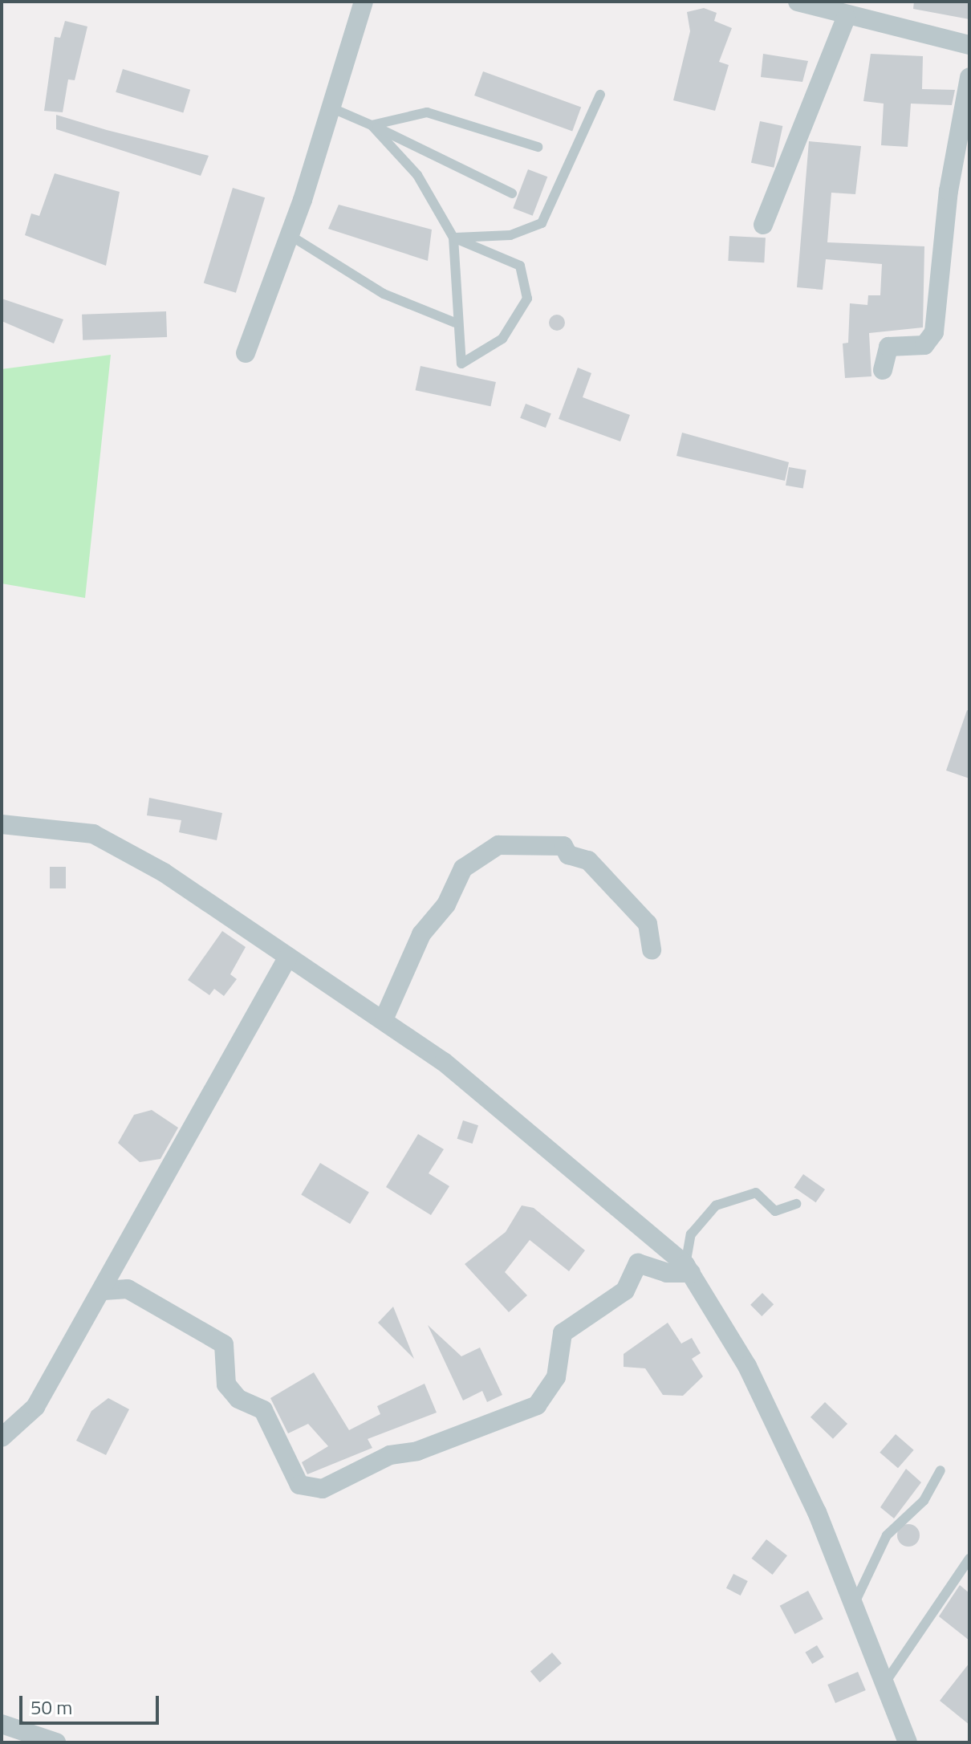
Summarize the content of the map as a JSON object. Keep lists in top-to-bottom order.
{
  "scale_bar": "50 m"
}
